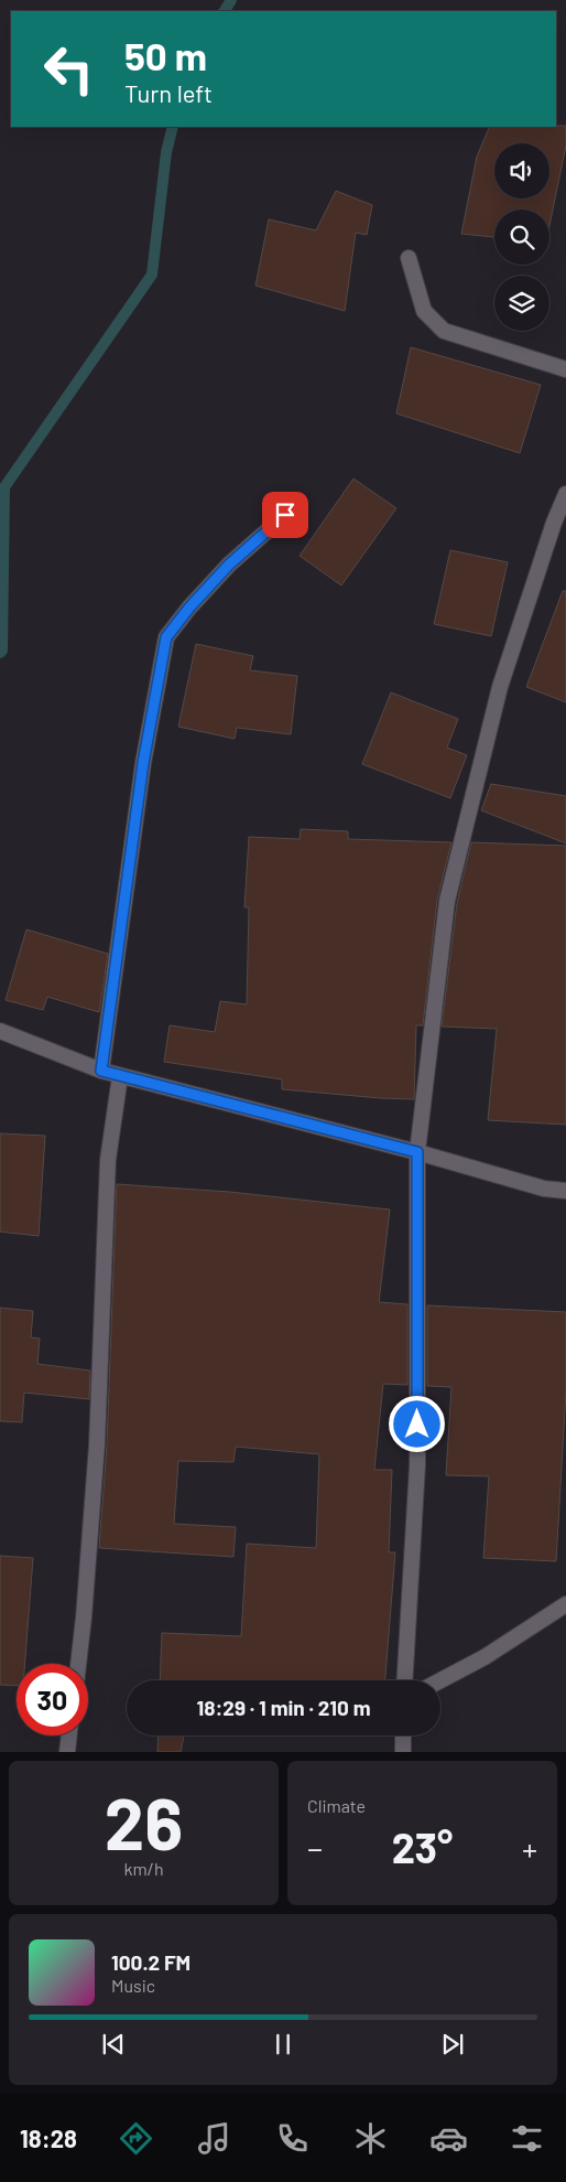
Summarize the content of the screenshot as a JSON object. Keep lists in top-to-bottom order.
{
  "page": {
    "turn": ["50 m", "Turn left"],
    "limit": "30",
    "trip": "18:29 · 1 min · 210 m",
    "tile": [
      ["26", "km/h"],
      "Climate"
    ],
    "heat": ["−", "23°", "+"],
    "song": ["100.2 FM", "Music"],
    "tabs": "18:28"
  }
}
